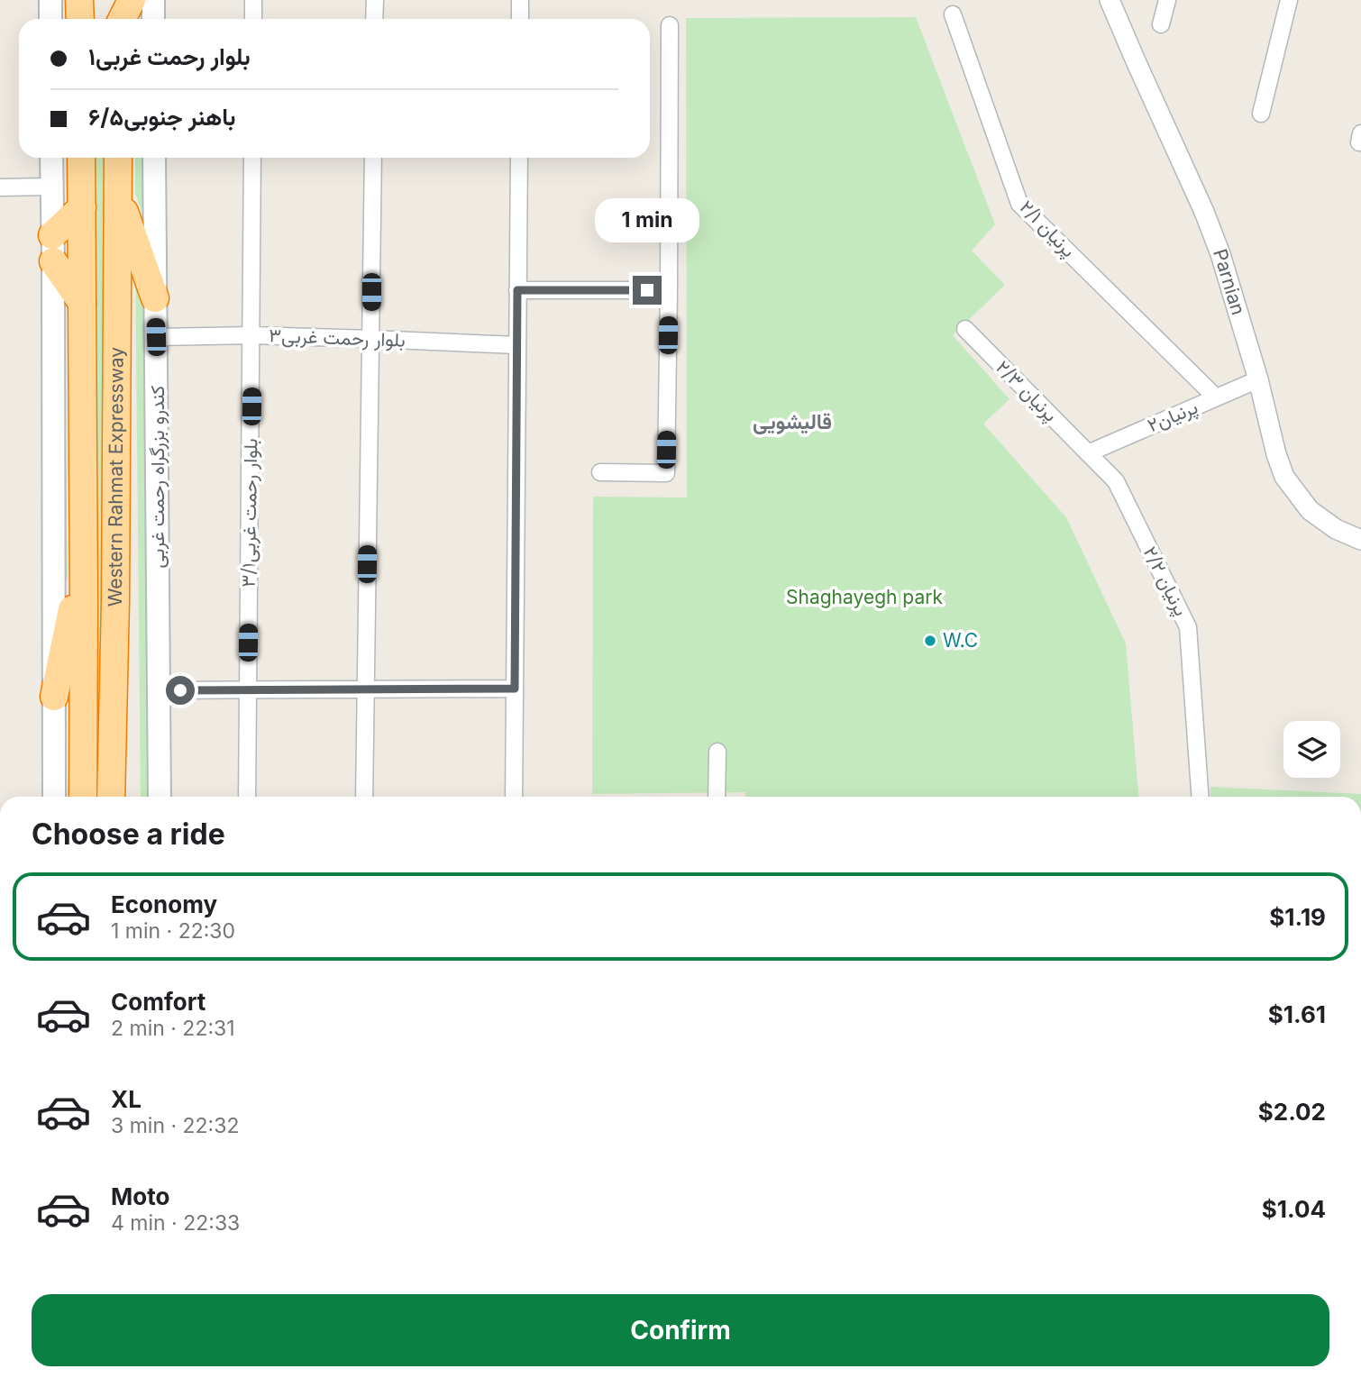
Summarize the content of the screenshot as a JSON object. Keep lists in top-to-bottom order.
{
  "streets": {
    "highway": ["Western Rahmat Expressway"],
    "main road": ["کندرو بزرگراه رحمت غربی"],
    "street": [
      "پرنیان ۲/۱",
      "Parnian",
      "بلوار رحمت غربی۳",
      "پرنیان ۲/۳",
      "پرنیان۲",
      "بلوار رحمت غربی۳/۱",
      "پرنیان ۲/۲"
    ]
  },
  "crossings": [
    ["پرنیان ۲/۱", "پرنیان۲"],
    ["Parnian", "پرنیان۲"],
    ["بلوار رحمت غربی۳", "کندرو بزرگراه رحمت غربی"],
    ["بلوار رحمت غربی۳", "بلوار رحمت غربی۳/۱"],
    ["پرنیان ۲/۳", "پرنیان۲"],
    ["پرنیان ۲/۳", "پرنیان ۲/۲"],
    ["پرنیان۲", "پرنیان ۲/۲"]
  ],
  "districts": ["قالیشویی"],
  "parks": ["Shaghayegh park"],
  "places": ["W.C"],
  "page": {
    "banner": ["بلوار رحمت غربی۱", "باهنر جنوبی۶/۵"],
    "bubble": "1 min",
    "heading": "Choose a ride",
    "list": [
      {
        "name": "Economy",
        "note": "1 min · 22:30",
        "value": "$1.19"
      },
      {
        "name": "Comfort",
        "note": "2 min · 22:31",
        "value": "$1.61"
      },
      {
        "name": "XL",
        "note": "3 min · 22:32",
        "value": "$2.02"
      },
      {
        "name": "Moto",
        "note": "4 min · 22:33",
        "value": "$1.04"
      }
    ],
    "buttons": "Confirm"
  }
}
